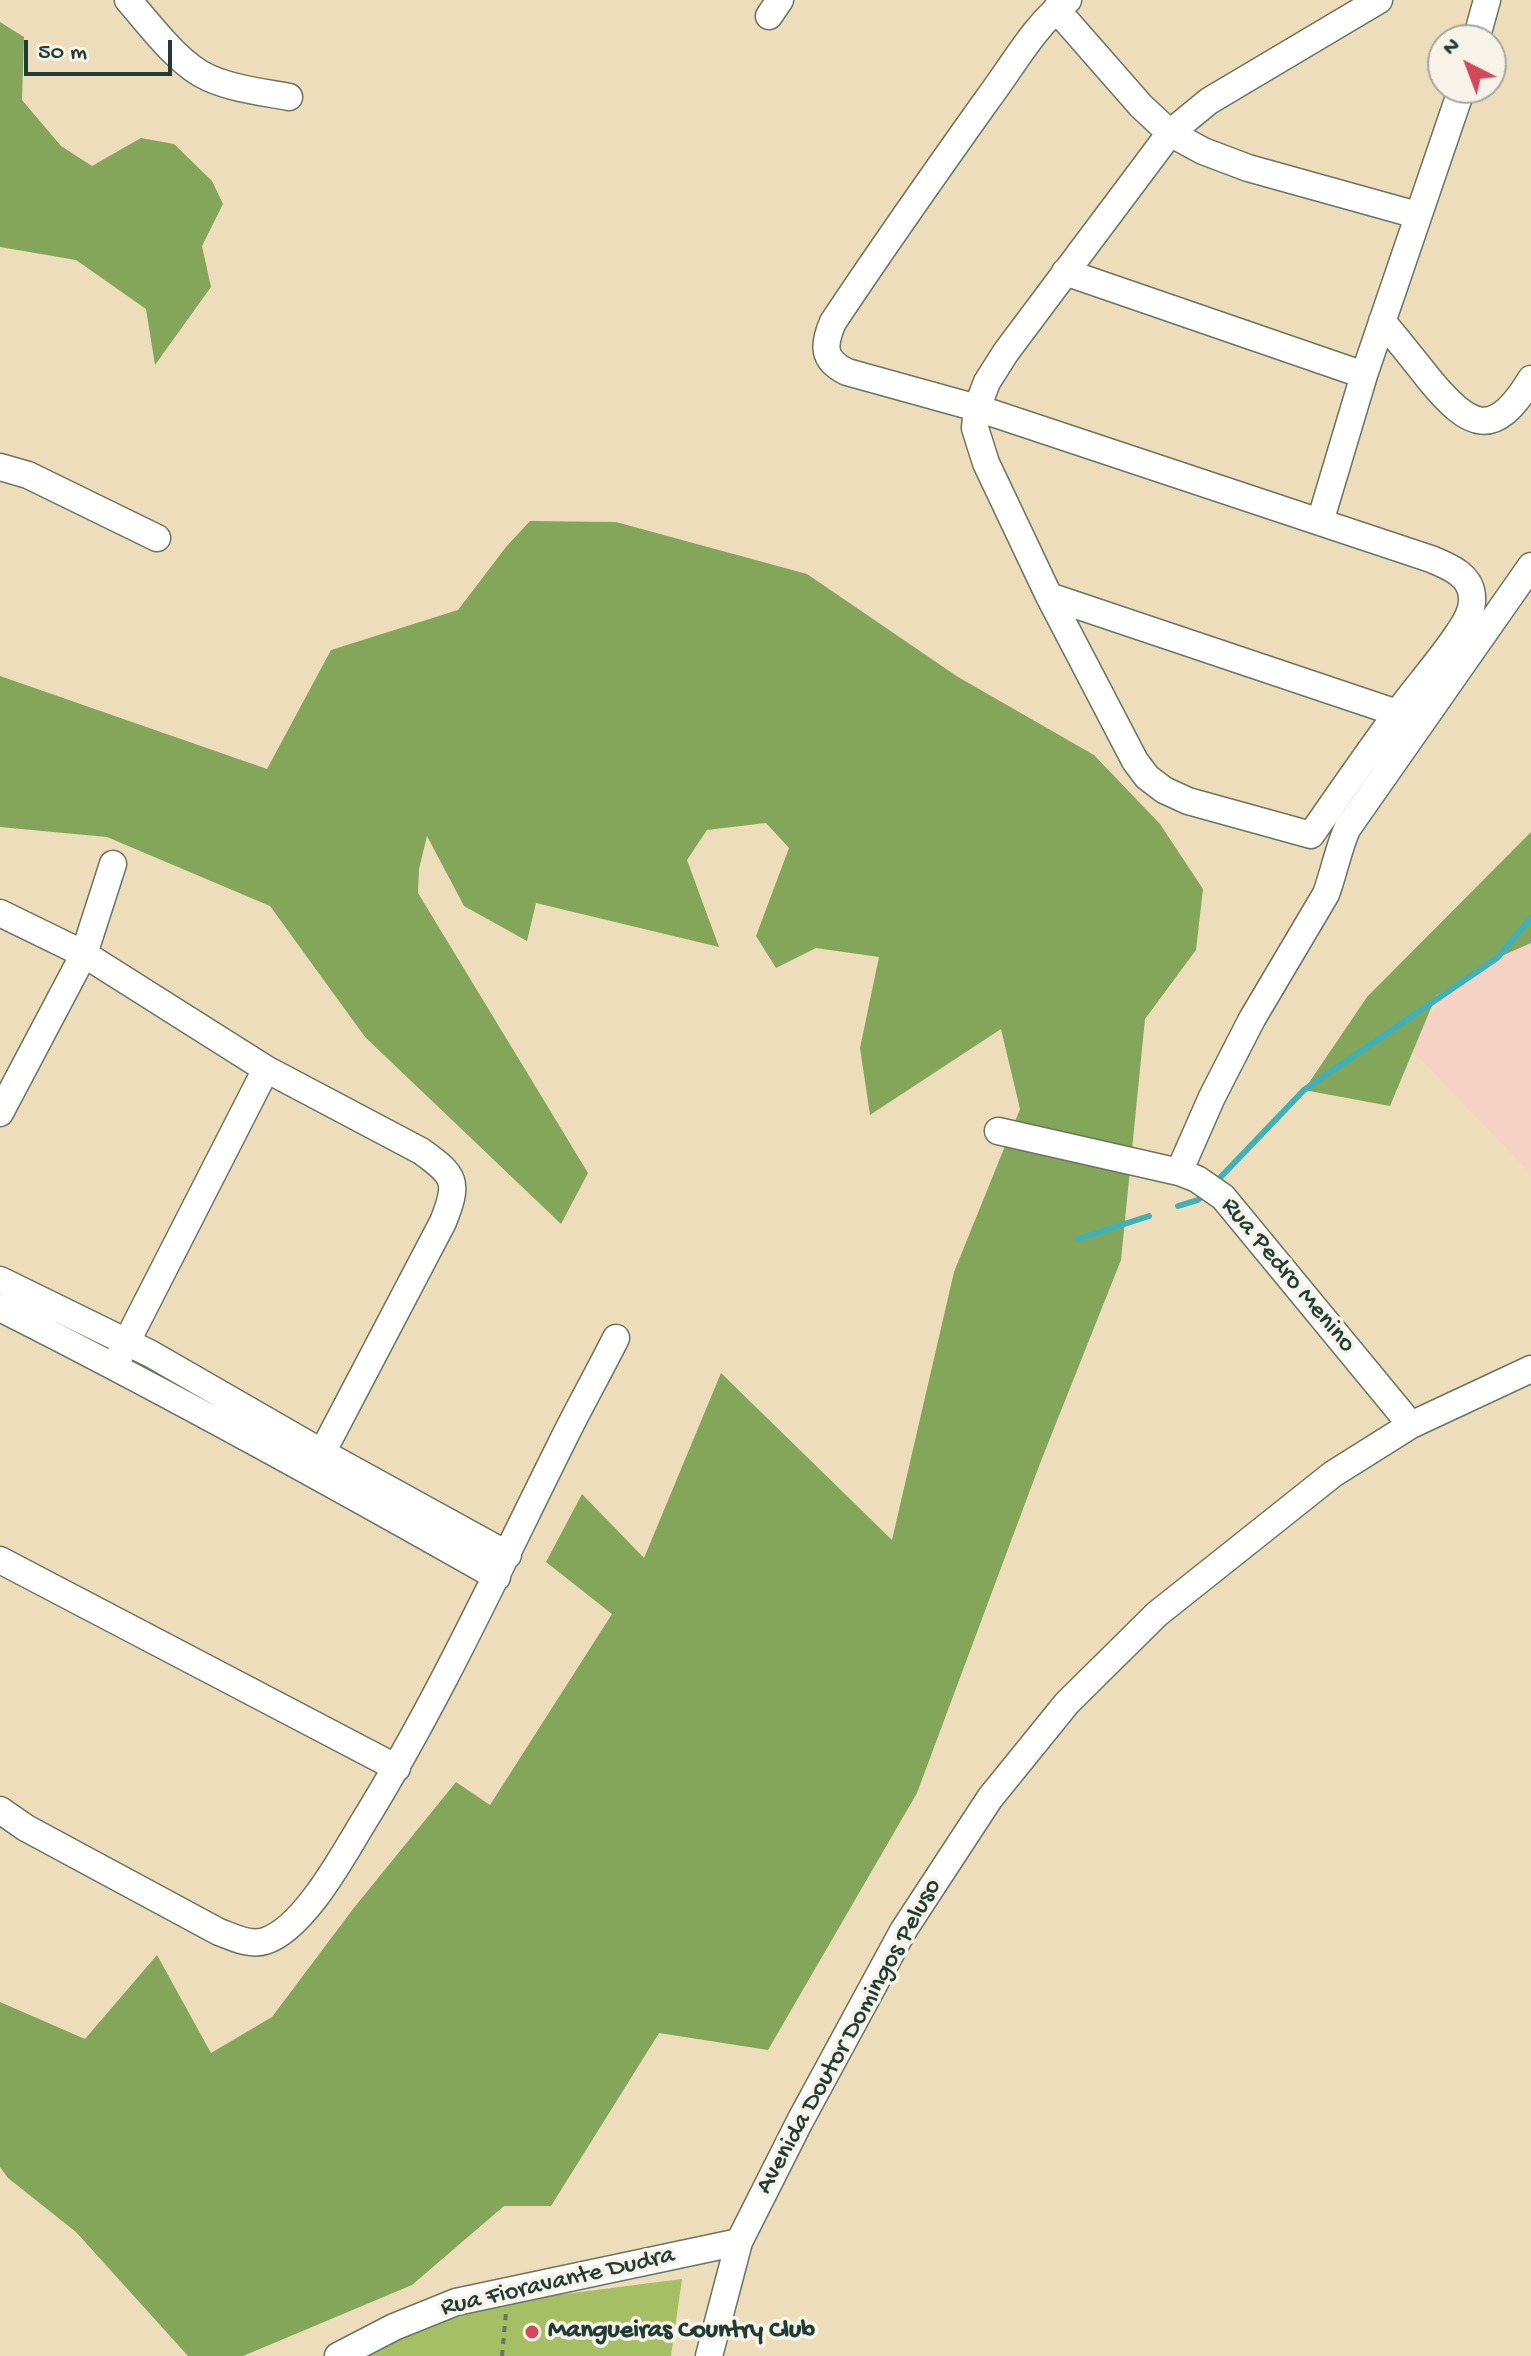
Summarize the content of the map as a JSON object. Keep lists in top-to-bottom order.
{
  "streets": {
    "street": ["Rua Pedro Menino", "Avenida Doutor Domingos Peluso", "Rua Fioravante Dudra"]
  },
  "crossings": [
    ["Rua Pedro Menino", "Avenida Doutor Domingos Peluso"],
    ["Avenida Doutor Domingos Peluso", "Rua Fioravante Dudra"]
  ],
  "places": ["Mangueiras Country Club"],
  "scale_bar": "50 m",
  "north": "top left"
}
